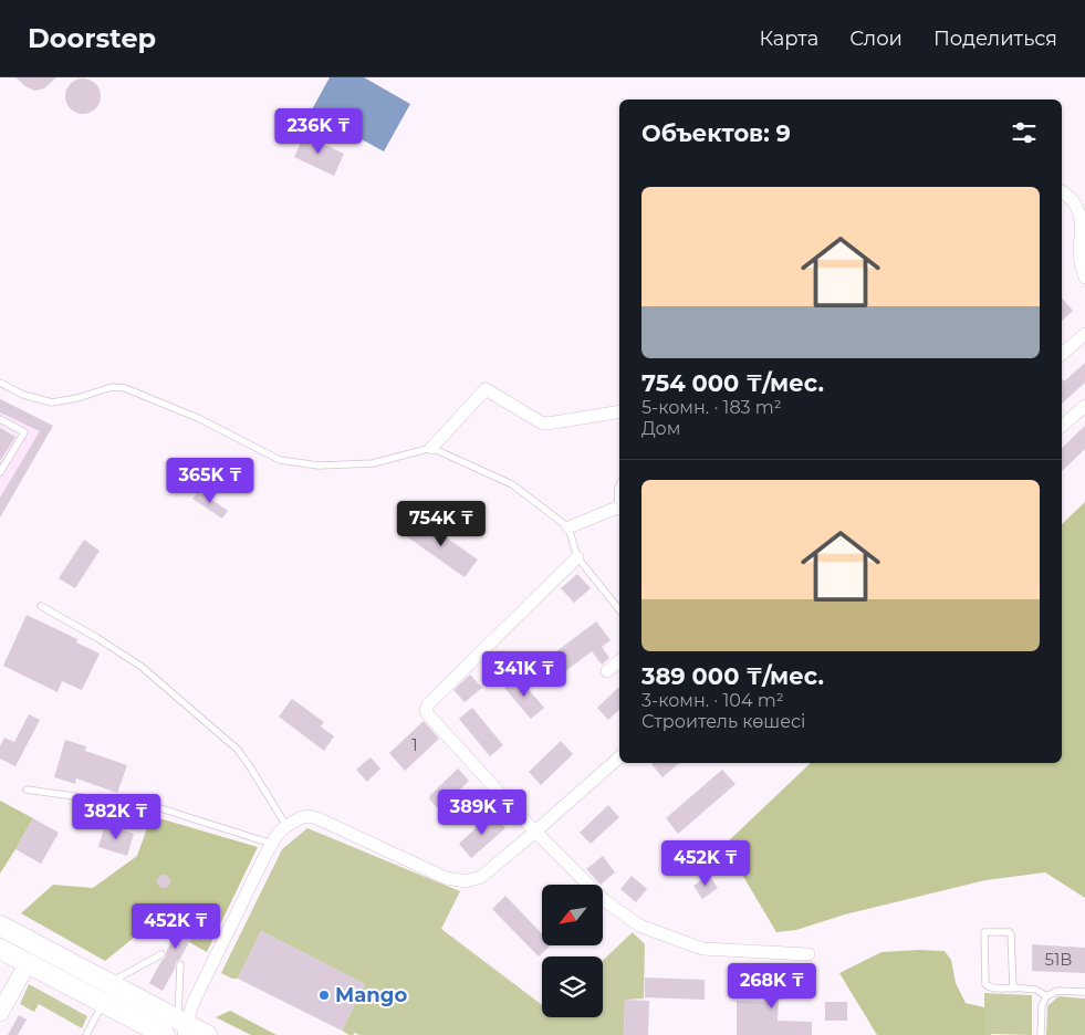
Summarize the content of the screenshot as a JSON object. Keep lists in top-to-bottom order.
{
  "places": ["Mango"],
  "house_numbers": ["1", "51В"],
  "north": "bottom left",
  "page": {
    "header": "Doorstep",
    "nav": ["Карта", "Слои", "Поделиться"],
    "heading": "Объектов: 9",
    "price": [
      "236K ₸",
      "365K ₸",
      "754K ₸",
      "341K ₸",
      "389K ₸",
      "382K ₸",
      "452K ₸",
      "452K ₸",
      "268K ₸"
    ],
    "list": [
      {
        "name": "754 000 ₸/мес.",
        "note": "5-комн. · 183 m² · Дом"
      },
      {
        "name": "389 000 ₸/мес.",
        "note": "3-комн. · 104 m² · Строитель көшесі"
      }
    ]
  }
}
